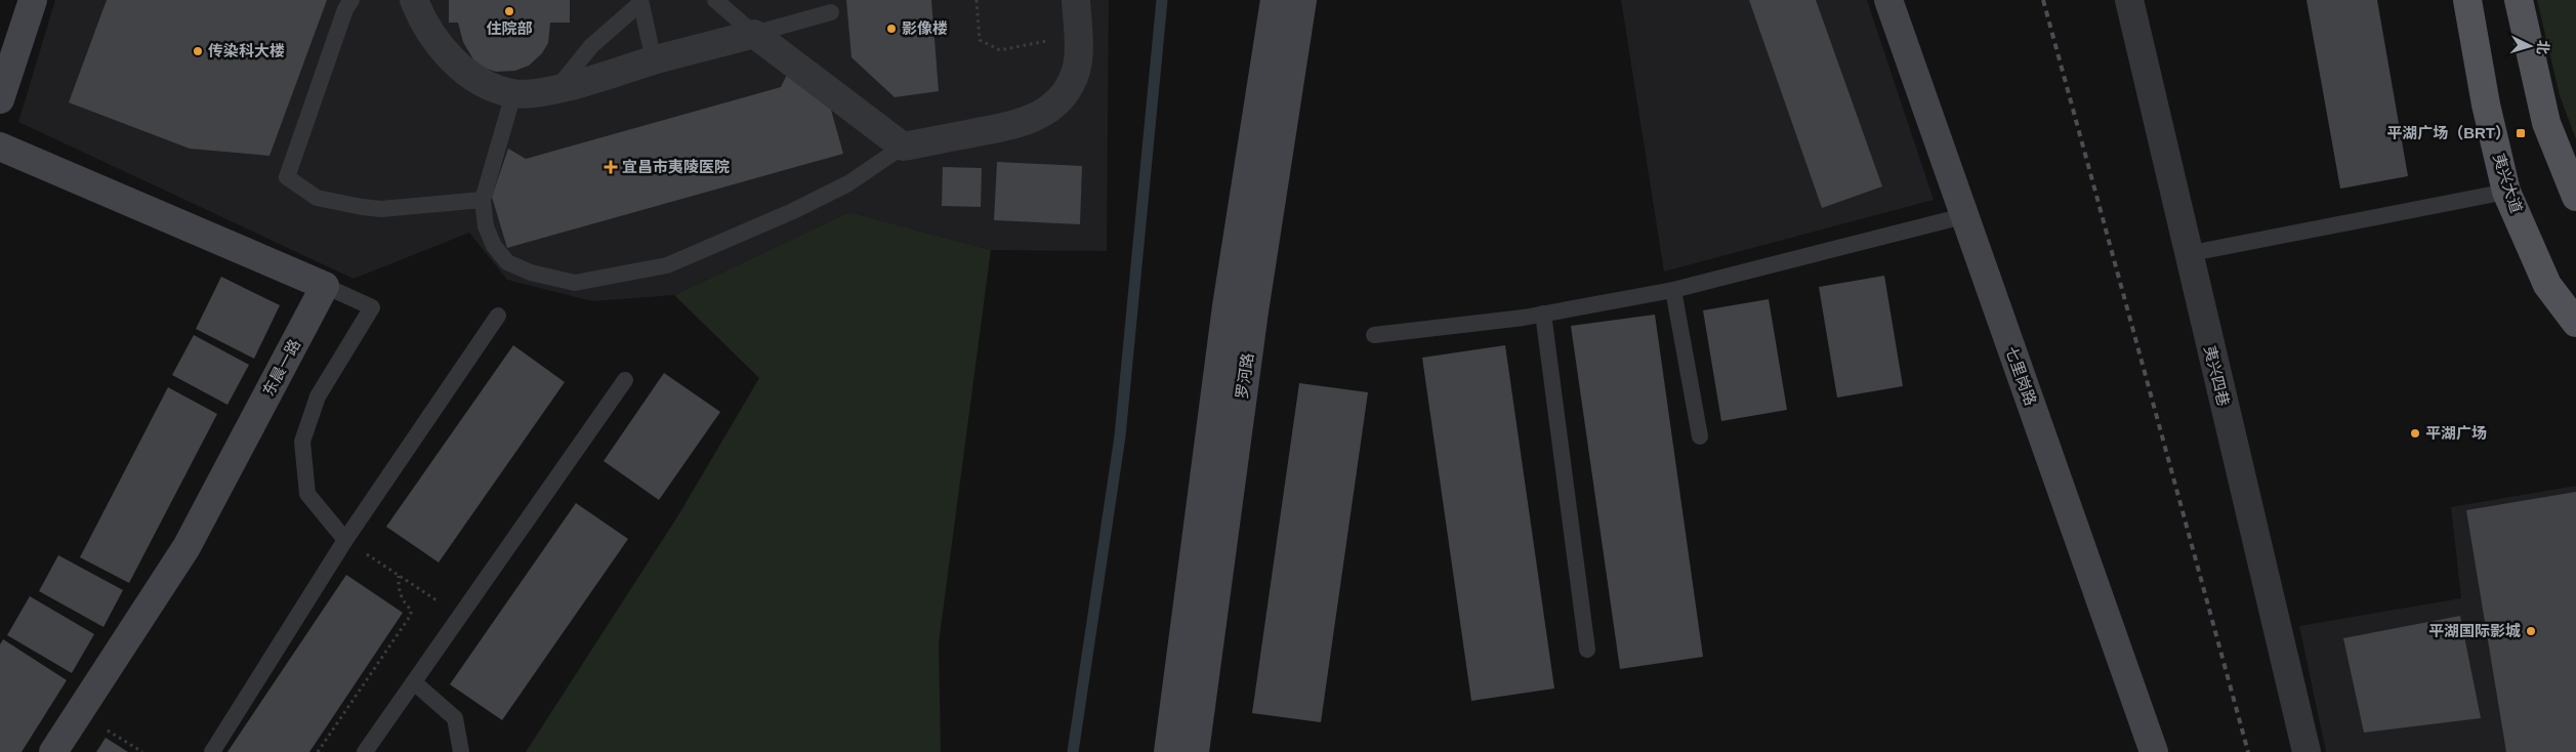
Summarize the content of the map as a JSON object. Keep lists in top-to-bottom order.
{
  "streets": {
    "main road": ["夷兴大道"],
    "street": [
      "东晨一路",
      "罗河路",
      "七里岗路",
      "夷兴四巷"
    ]
  },
  "places": {
    "other": [
      "住院部",
      "影像楼",
      "传染科大楼",
      "平湖广场",
      "平湖国际影城"
    ],
    "transit": ["平湖广场（BRT）"],
    "health": ["宜昌市夷陵医院"]
  },
  "north": "right"
}
